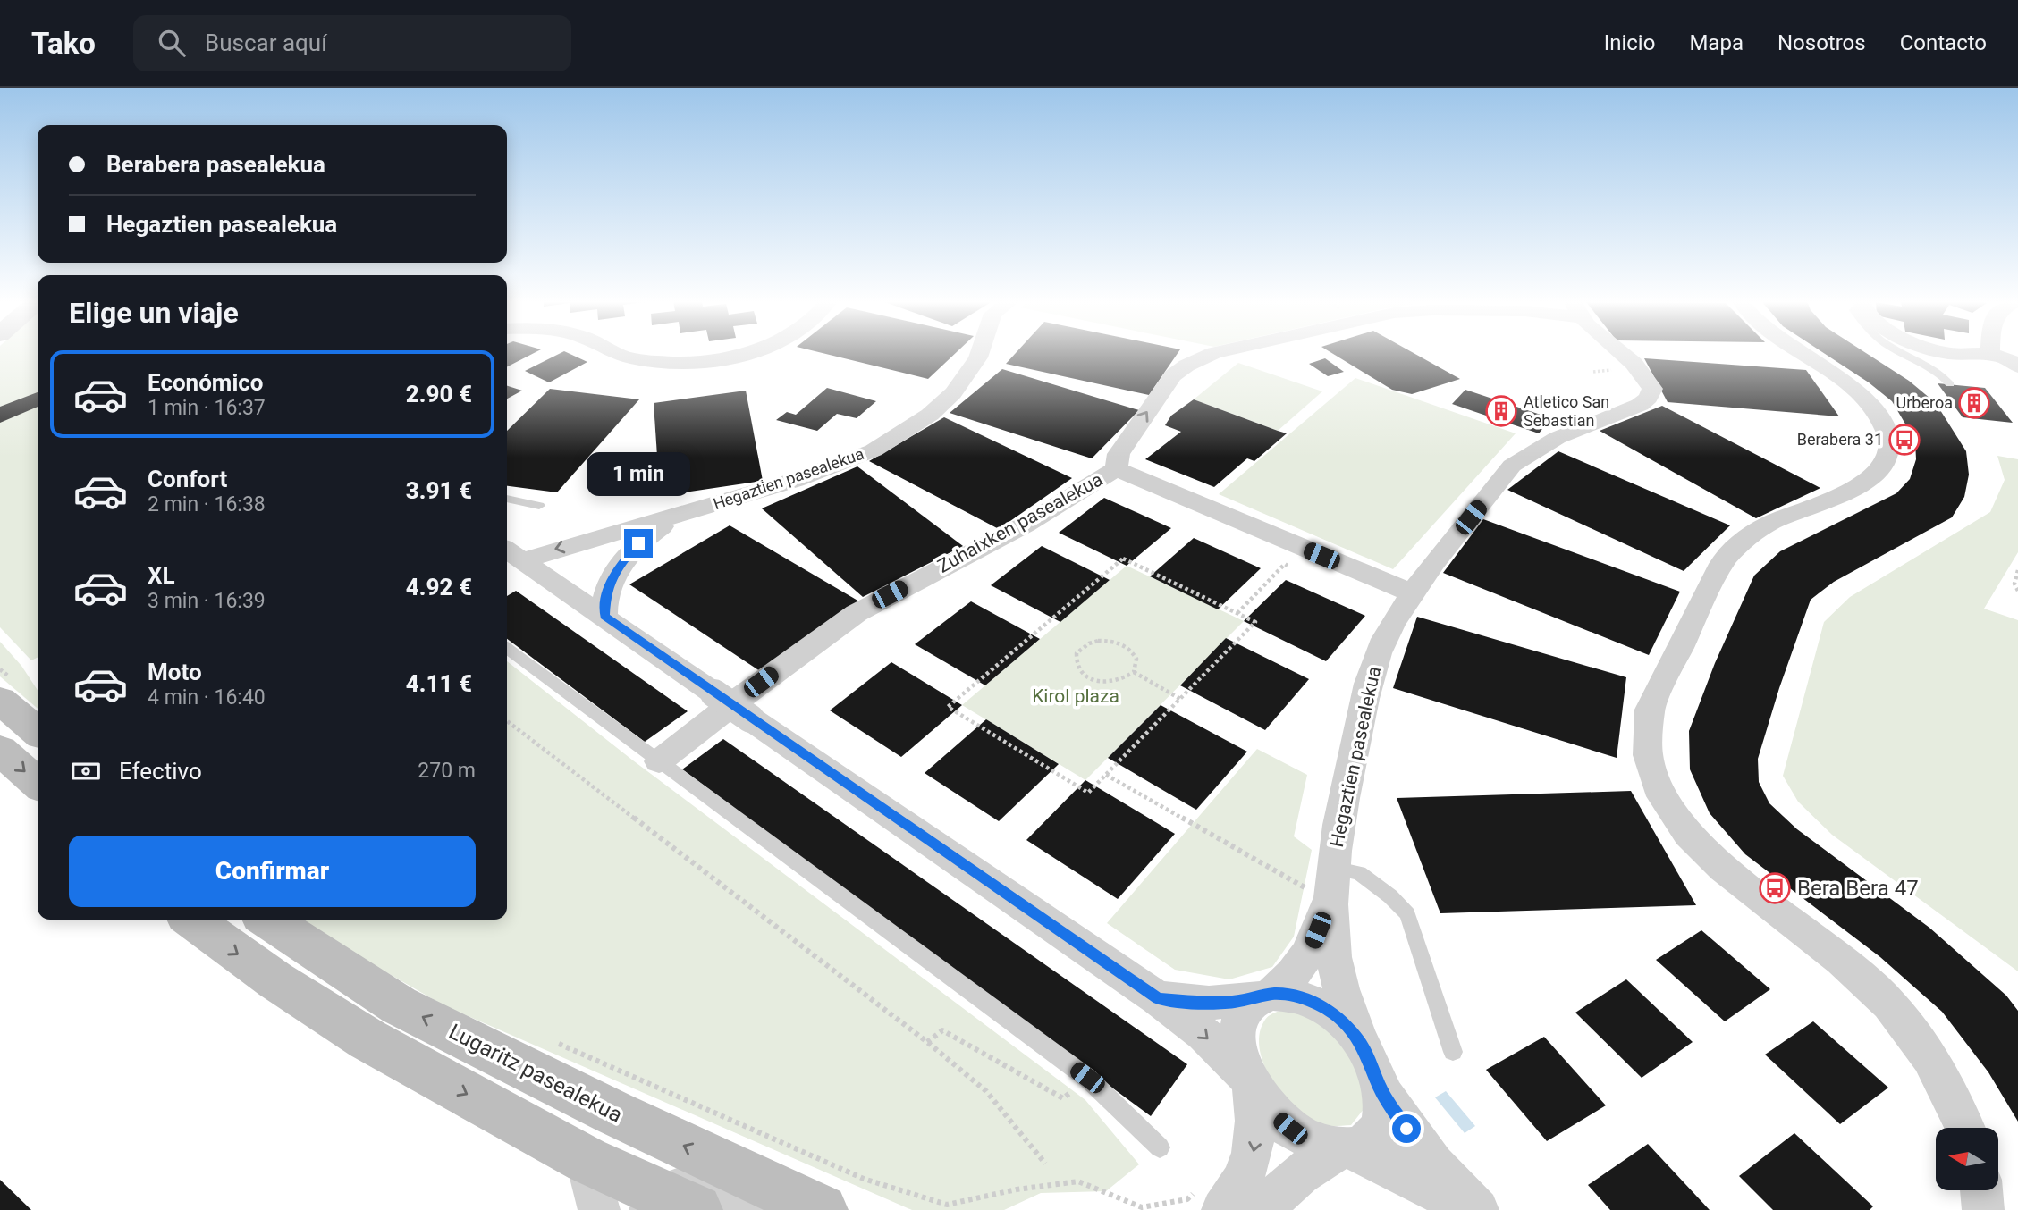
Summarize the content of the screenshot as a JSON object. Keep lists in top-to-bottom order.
{
  "streets": {
    "main road": ["Lugaritz pasealekua"],
    "street": ["Hegaztien pasealekua", "Zuhaixken pasealekua"]
  },
  "parks": ["Kirol plaza"],
  "places": {
    "building": ["Urberoa", "Atletico San Sebastian"],
    "bus stop": ["Berabera 31", "Bera Bera 47"]
  },
  "north": "left",
  "page": {
    "header": "Tako",
    "search": "Buscar aquí",
    "nav": [
      "Inicio",
      "Mapa",
      "Nosotros",
      "Contacto"
    ],
    "banner": ["Berabera pasealekua", "Hegaztien pasealekua"],
    "heading": "Elige un viaje",
    "list": [
      {
        "name": "Económico",
        "note": "1 min · 16:37",
        "value": "2.90 €"
      },
      {
        "name": "Confort",
        "note": "2 min · 16:38",
        "value": "3.91 €"
      },
      {
        "name": "XL",
        "note": "3 min · 16:39",
        "value": "4.92 €"
      },
      {
        "name": "Moto",
        "note": "4 min · 16:40",
        "value": "4.11 €"
      }
    ],
    "bubble": "1 min",
    "pay": ["Efectivo", "270 m"],
    "buttons": "Confirmar"
  }
}
